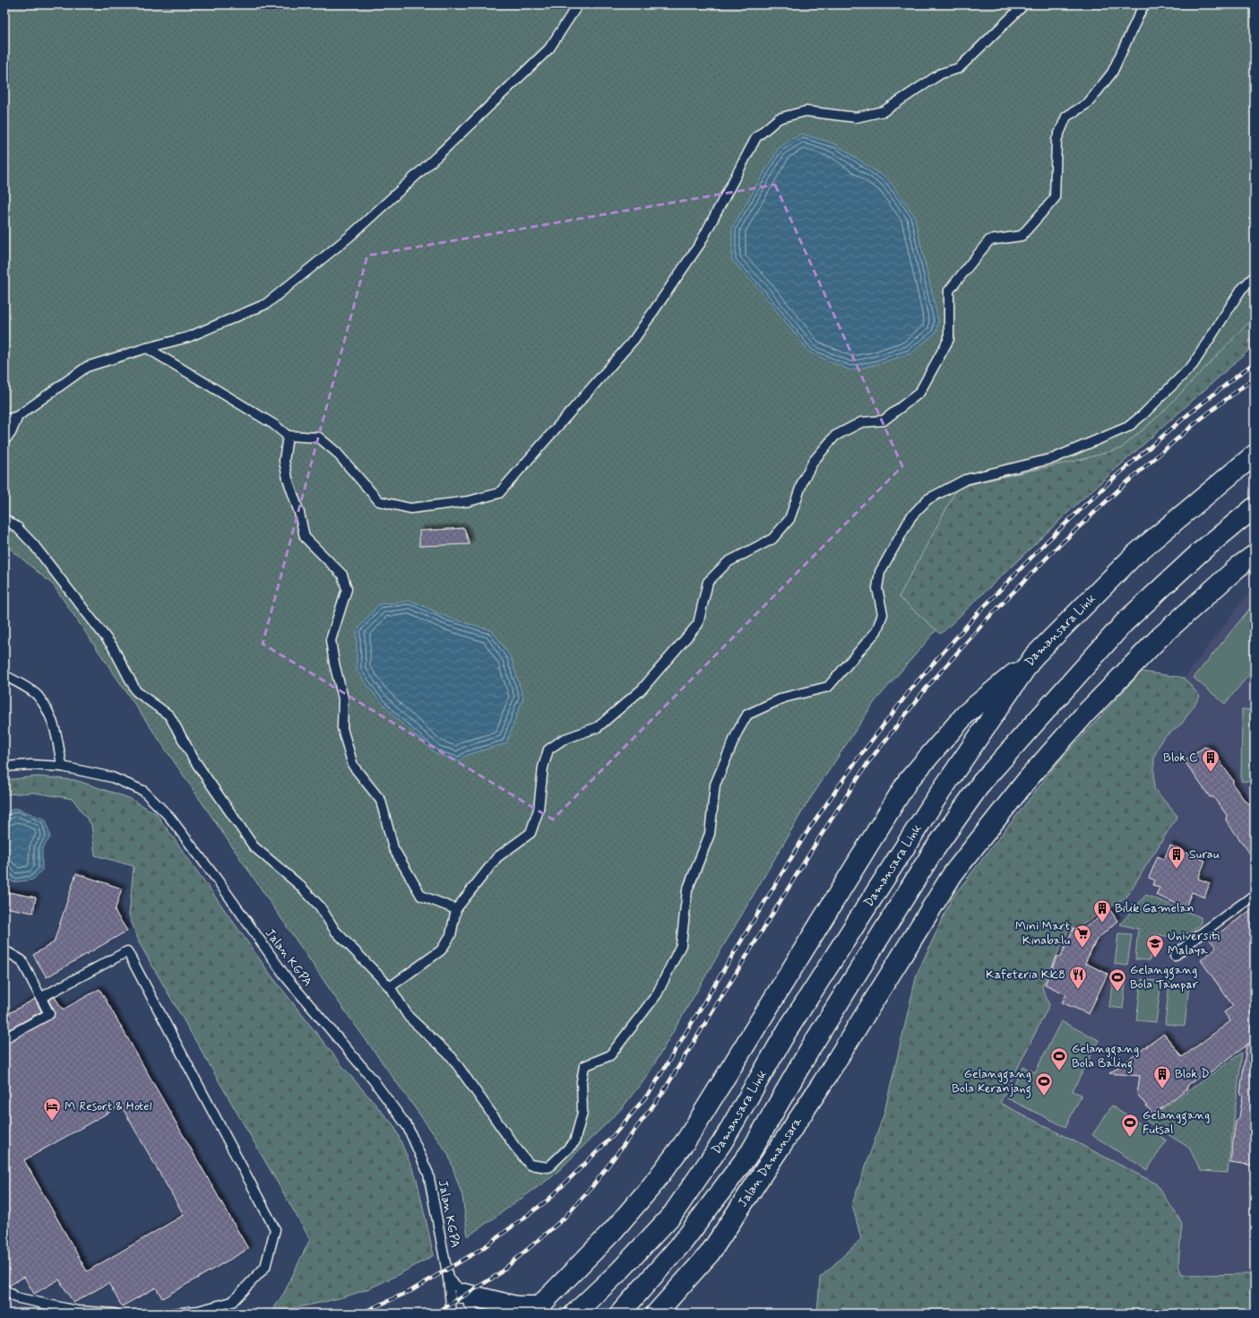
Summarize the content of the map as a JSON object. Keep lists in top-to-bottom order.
{
  "streets": {
    "main road": ["Damansara Link", "Jalan Damansara"],
    "lane": ["Jalan KGPA"]
  },
  "places": {
    "building": [
      "Blok C",
      "Surau",
      "Bilik Gamelan",
      "Blok D"
    ],
    "supermarket": ["Mini Mart Kinabalu"],
    "school or university": ["Universiti Malaya"],
    "restaurant": ["Kafeteria KK8"],
    "sports": [
      "Gelanggang Bola Tampar",
      "Gelanggang Bola Baling",
      "Gelanggang Bola Keranjang",
      "Gelanggang Futsal"
    ],
    "hotel": ["M Resort & Hotel"]
  }
}
